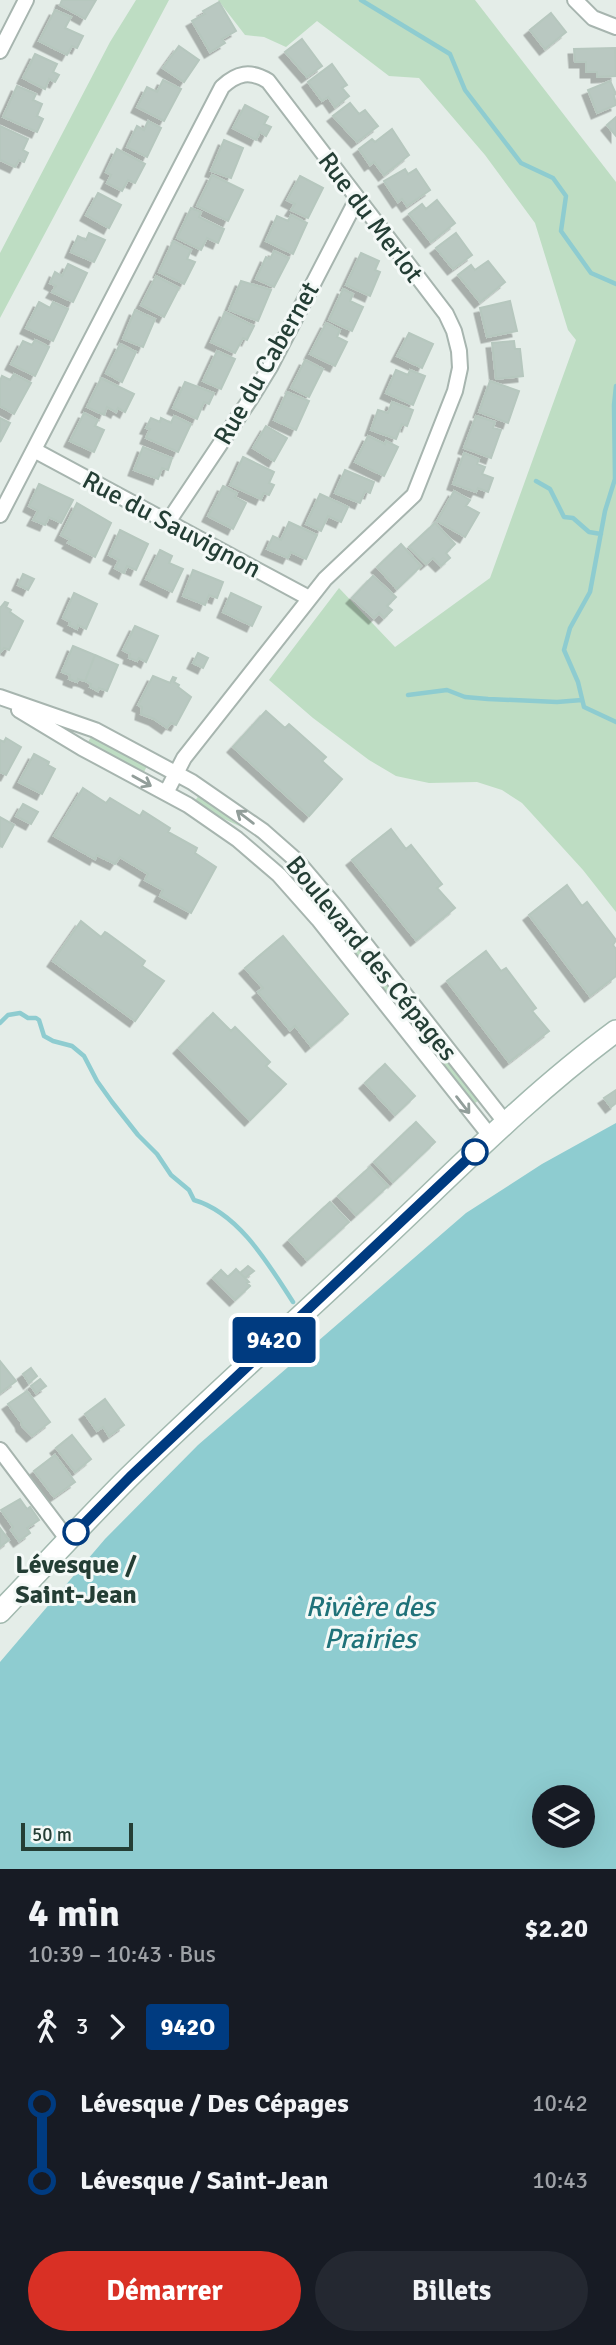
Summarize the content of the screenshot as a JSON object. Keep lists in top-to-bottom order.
{
  "streets": {
    "street": [
      "Rue du Merlot",
      "Rue du Cabernet",
      "Rue du Sauvignon",
      "Boulevard des Cépages"
    ]
  },
  "crossings": [
    ["Rue du Merlot", "Rue du Cabernet"],
    ["Rue du Merlot", "Rue du Sauvignon"],
    ["Rue du Merlot", "Boulevard des Cépages"],
    ["Rue du Cabernet", "Rue du Sauvignon"]
  ],
  "water": ["Rivière des Prairies"],
  "places": ["Lévesque / Saint-Jean"],
  "lines": ["bus line 942O"],
  "scale_bar": "50 m",
  "page": {
    "on_map": "942O",
    "scale": "50 m",
    "heading": ["4 min", "10:39 – 10:43 · Bus", "$2.20"],
    "legs": ["3", "942O"],
    "list": [
      {
        "name": "Lévesque / Des Cépages",
        "value": "10:42"
      },
      {
        "name": "Lévesque / Saint-Jean",
        "value": "10:43"
      }
    ],
    "buttons": ["Démarrer", "Billets"]
  }
}
